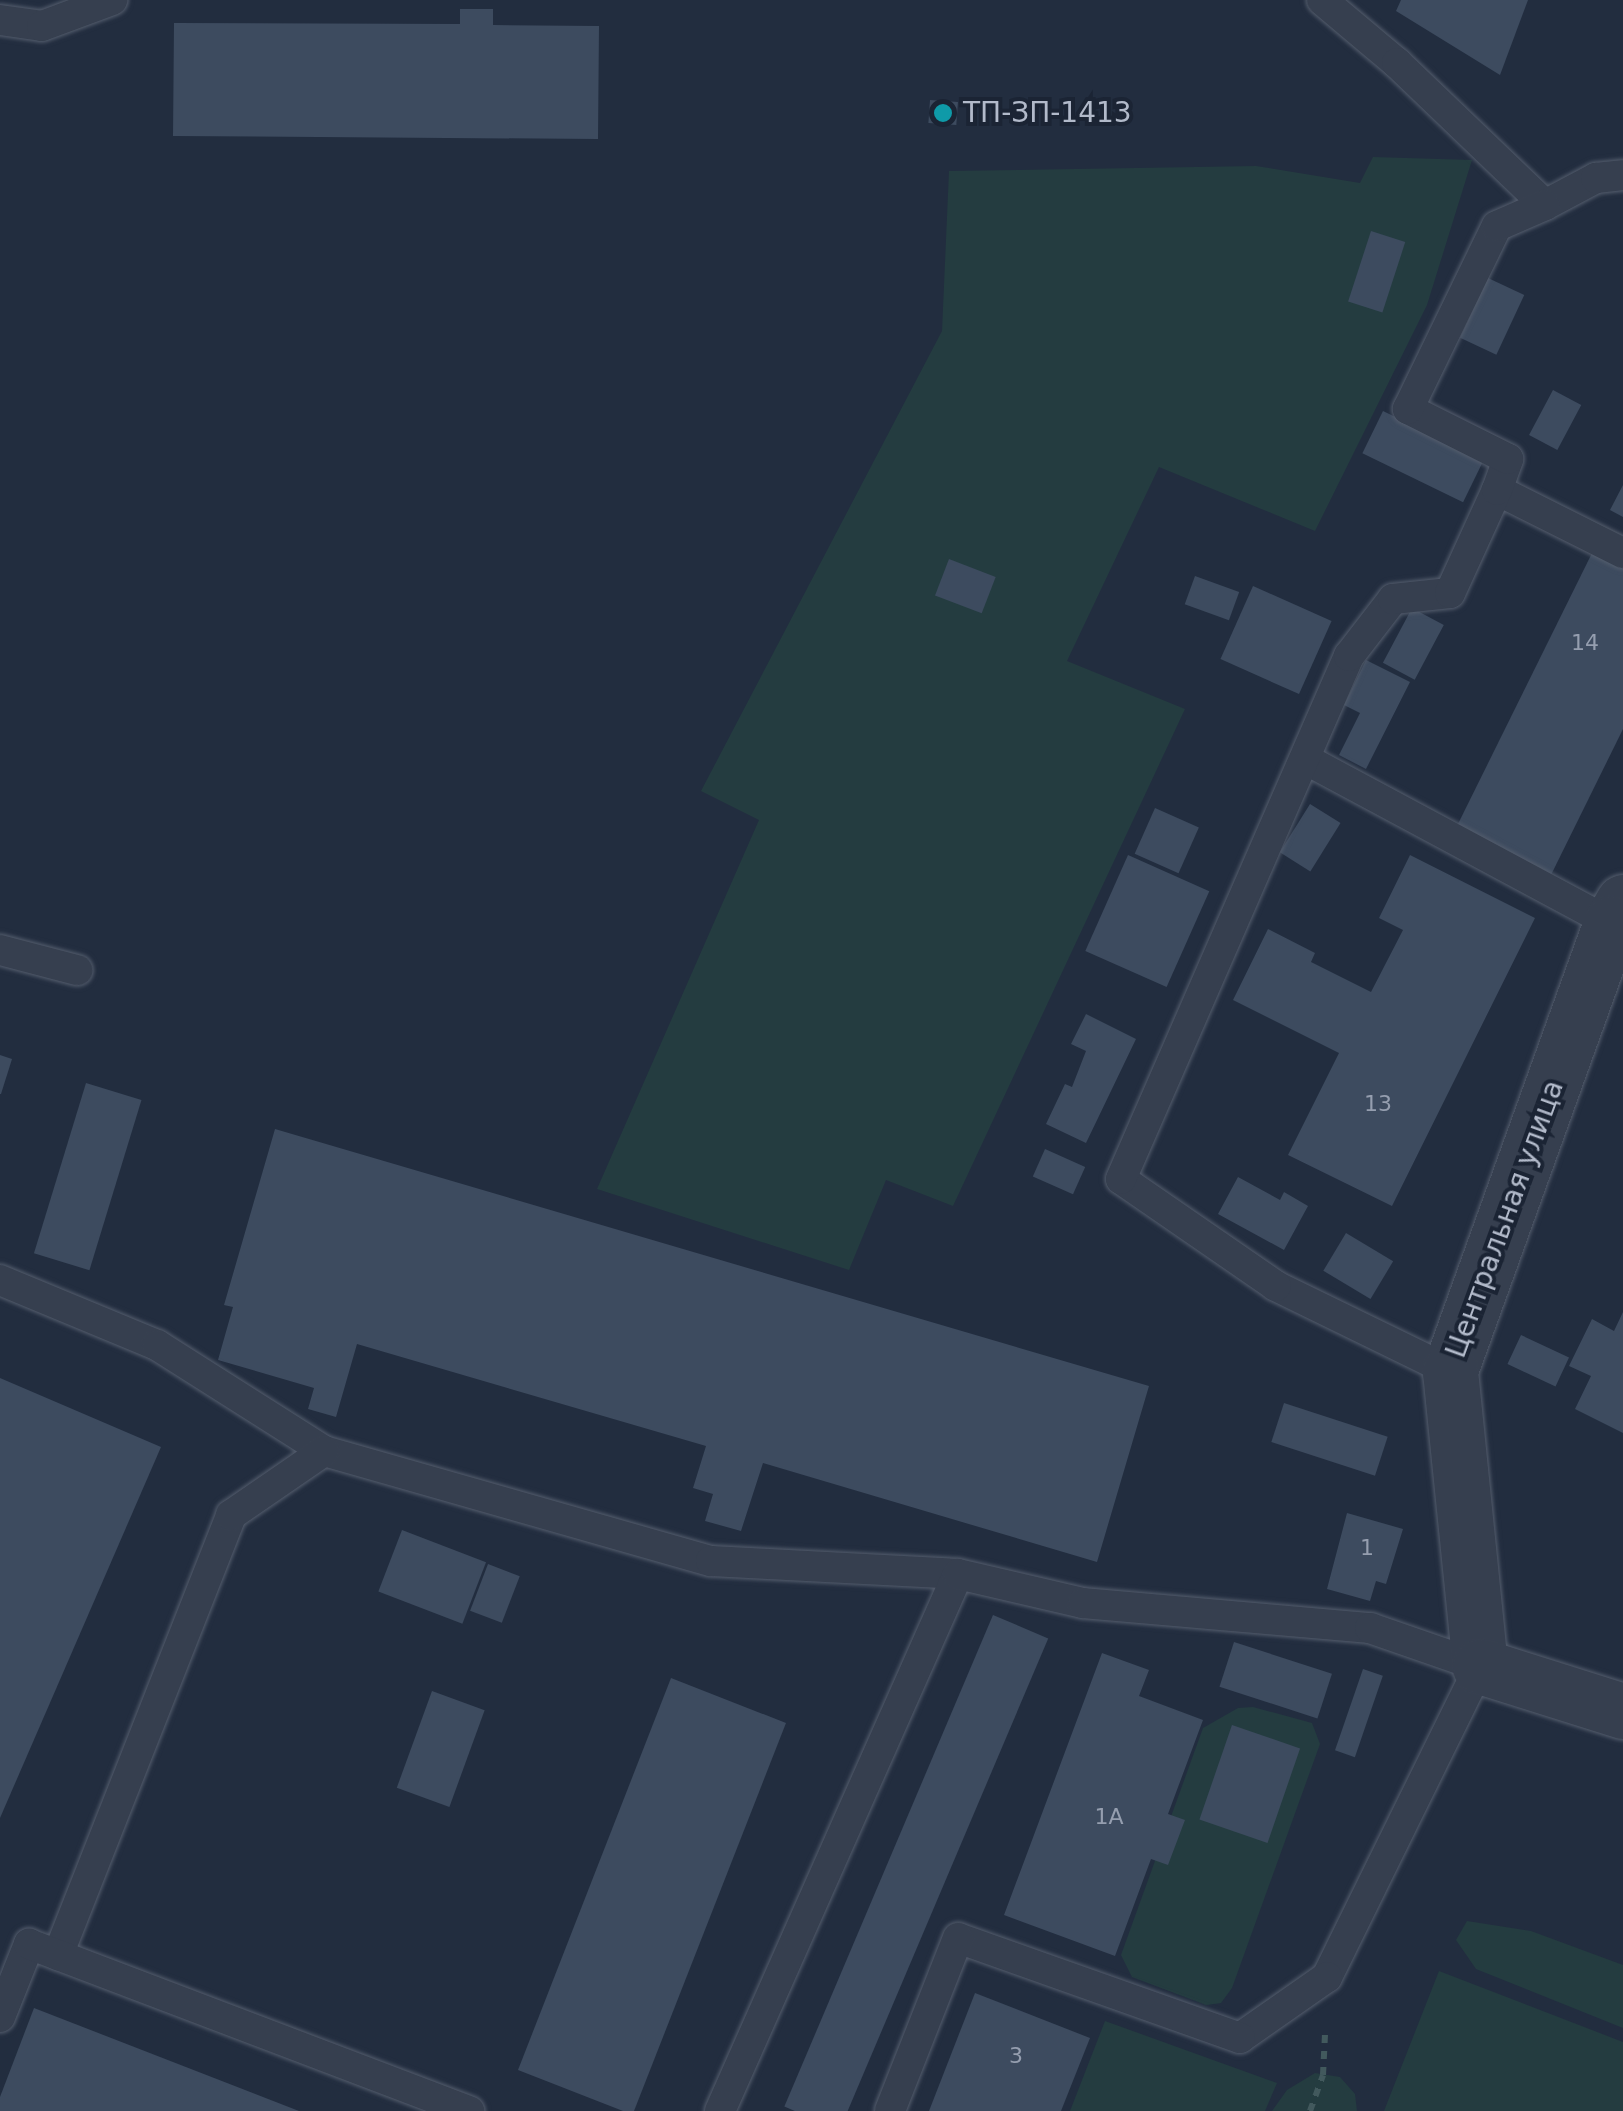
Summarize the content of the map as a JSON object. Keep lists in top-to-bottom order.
{
  "streets": {
    "street": ["Центральная улица"]
  },
  "places": ["ТП-ЗП-1413"],
  "house_numbers": [
    "14",
    "13",
    "1",
    "1А",
    "3"
  ]
}
